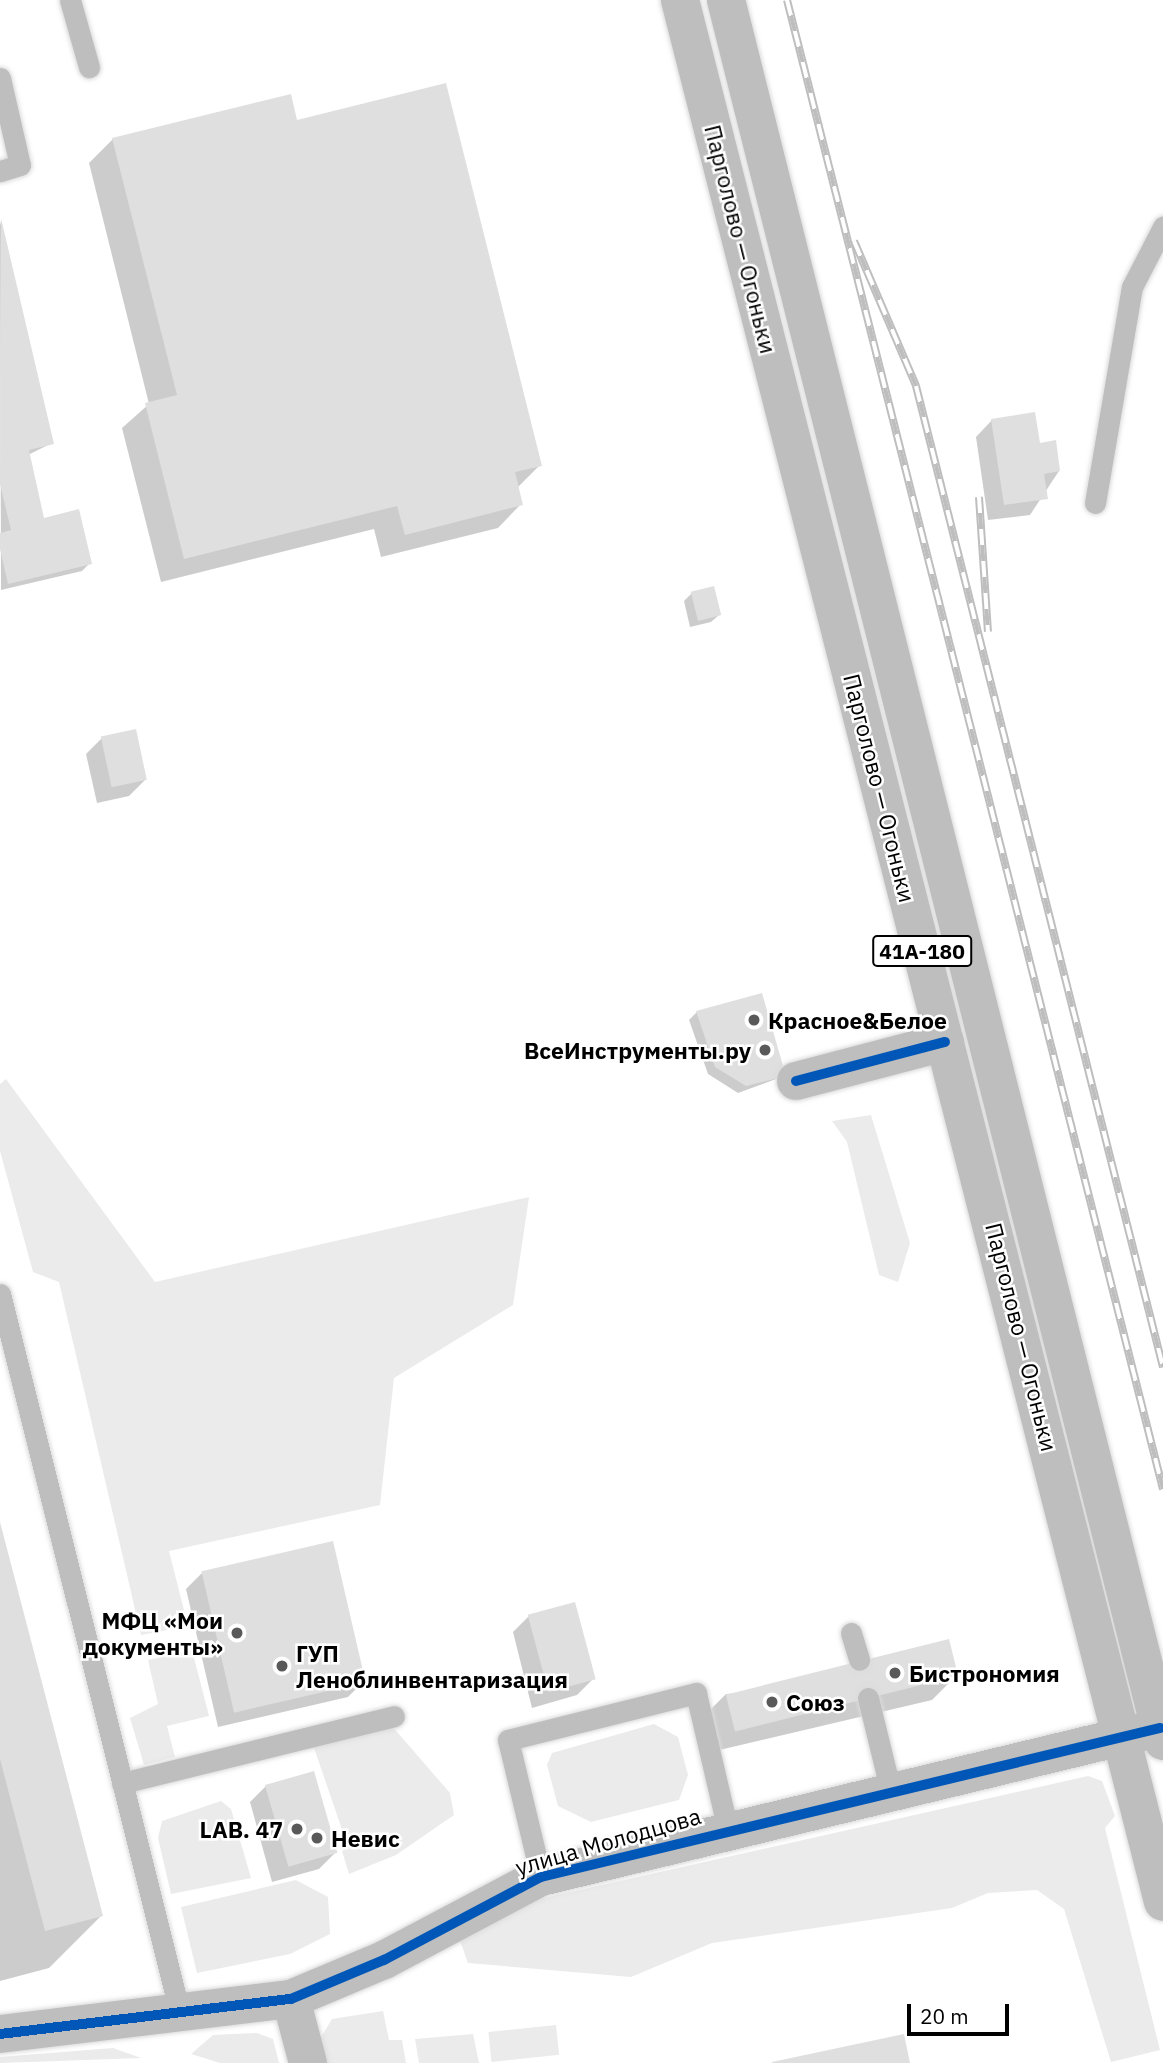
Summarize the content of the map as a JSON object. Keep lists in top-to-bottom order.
{
  "streets": {
    "main road": ["Парголово — Огоньки", "41А-180", "улица Молодцова"]
  },
  "crossings": [
    ["Парголово — Огоньки", "улица Молодцова"]
  ],
  "places": [
    "Красное&Белое",
    "ВсеИнструменты.ру",
    "МФЦ «Мои документы»",
    "ГУП Леноблинвентаризация",
    "Бистрономия",
    "Союз",
    "LAB. 47",
    "Невис"
  ],
  "scale_bar": "20 m"
}
